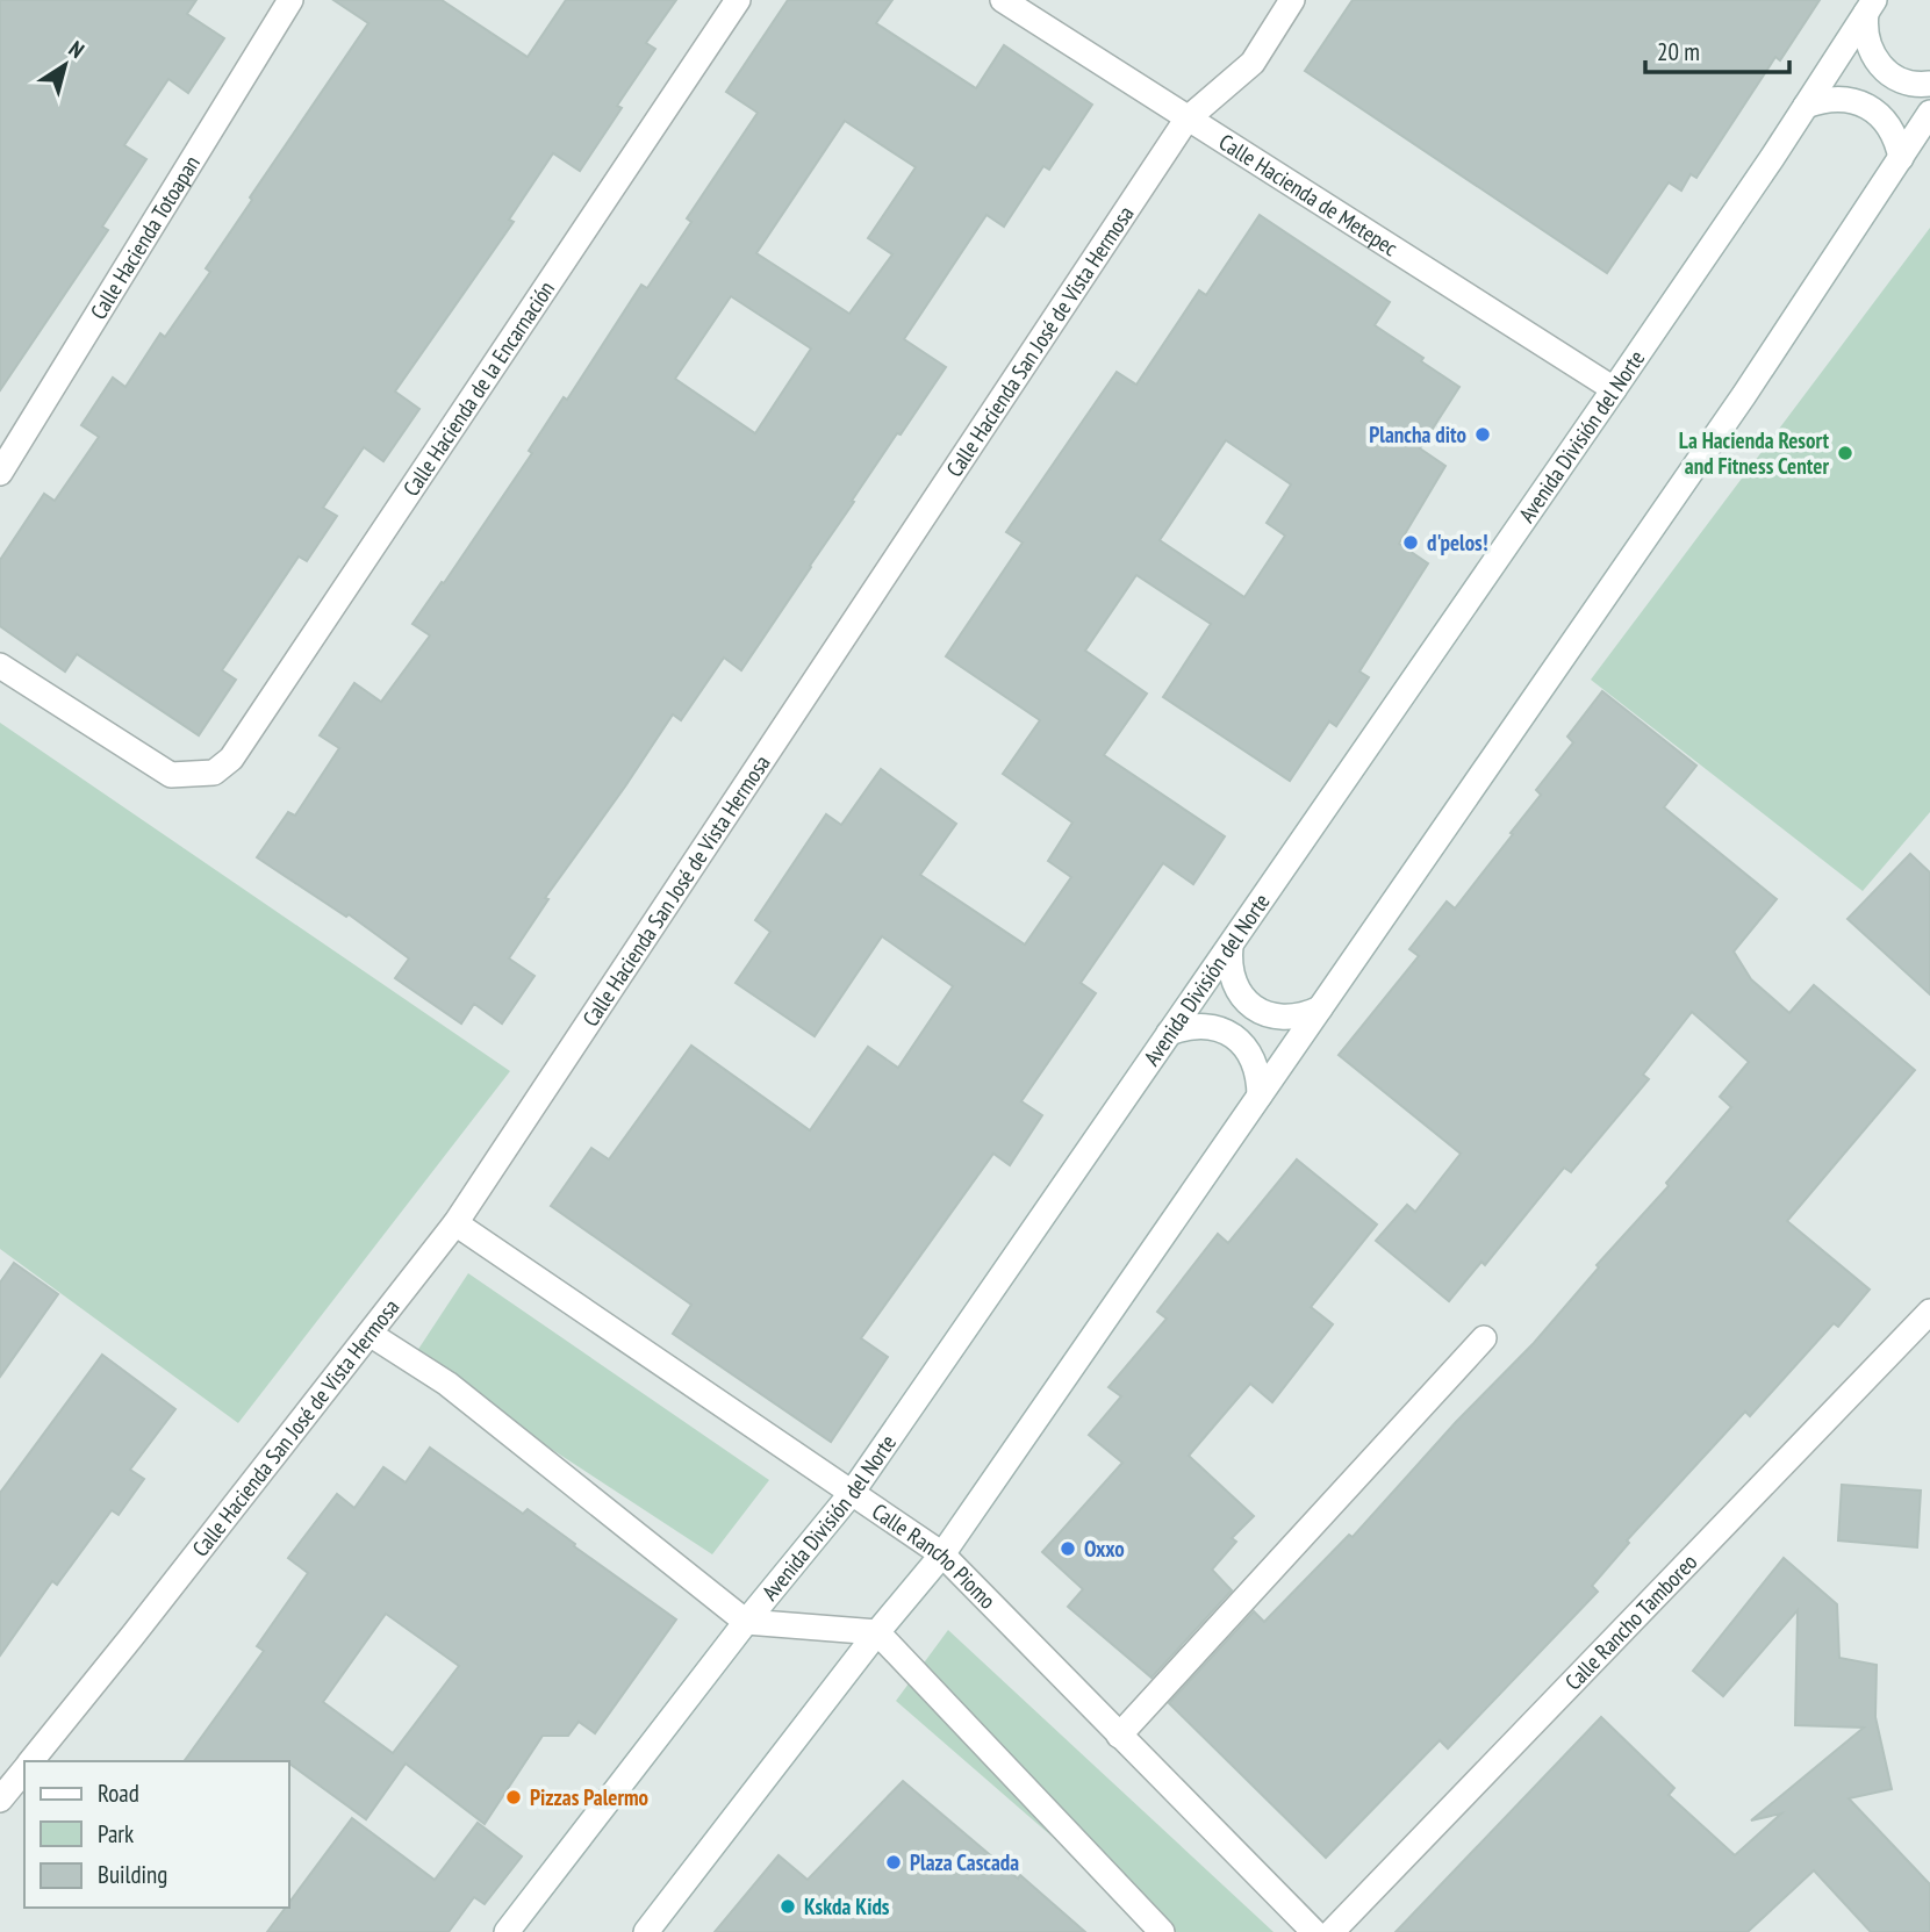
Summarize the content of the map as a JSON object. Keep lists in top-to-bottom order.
{
  "streets": {
    "street": [
      "Calle Hacienda de Metepec",
      "Calle Hacienda Totoapan",
      "Calle Hacienda San José de Vista Hermosa",
      "Calle Hacienda de la Encarnación",
      "Avenida División del Norte",
      "Calle Rancho Piomo",
      "Calle Rancho Tamboreo"
    ]
  },
  "crossings": [
    ["Calle Hacienda de Metepec", "Calle Hacienda San José de Vista Hermosa"],
    ["Calle Hacienda de Metepec", "Avenida División del Norte"],
    ["Calle Hacienda San José de Vista Hermosa", "Calle Rancho Piomo"],
    ["Avenida División del Norte", "Calle Rancho Piomo"]
  ],
  "places": [
    "Plancha dito",
    "La Hacienda Resort and Fitness Center",
    "d'pelos!",
    "Oxxo",
    "Pizzas Palermo",
    "Plaza Cascada",
    "Kskda Kids"
  ],
  "legend": ["Road", "Park", "Building"],
  "scale_bar": "20 m",
  "north": "top right"
}
